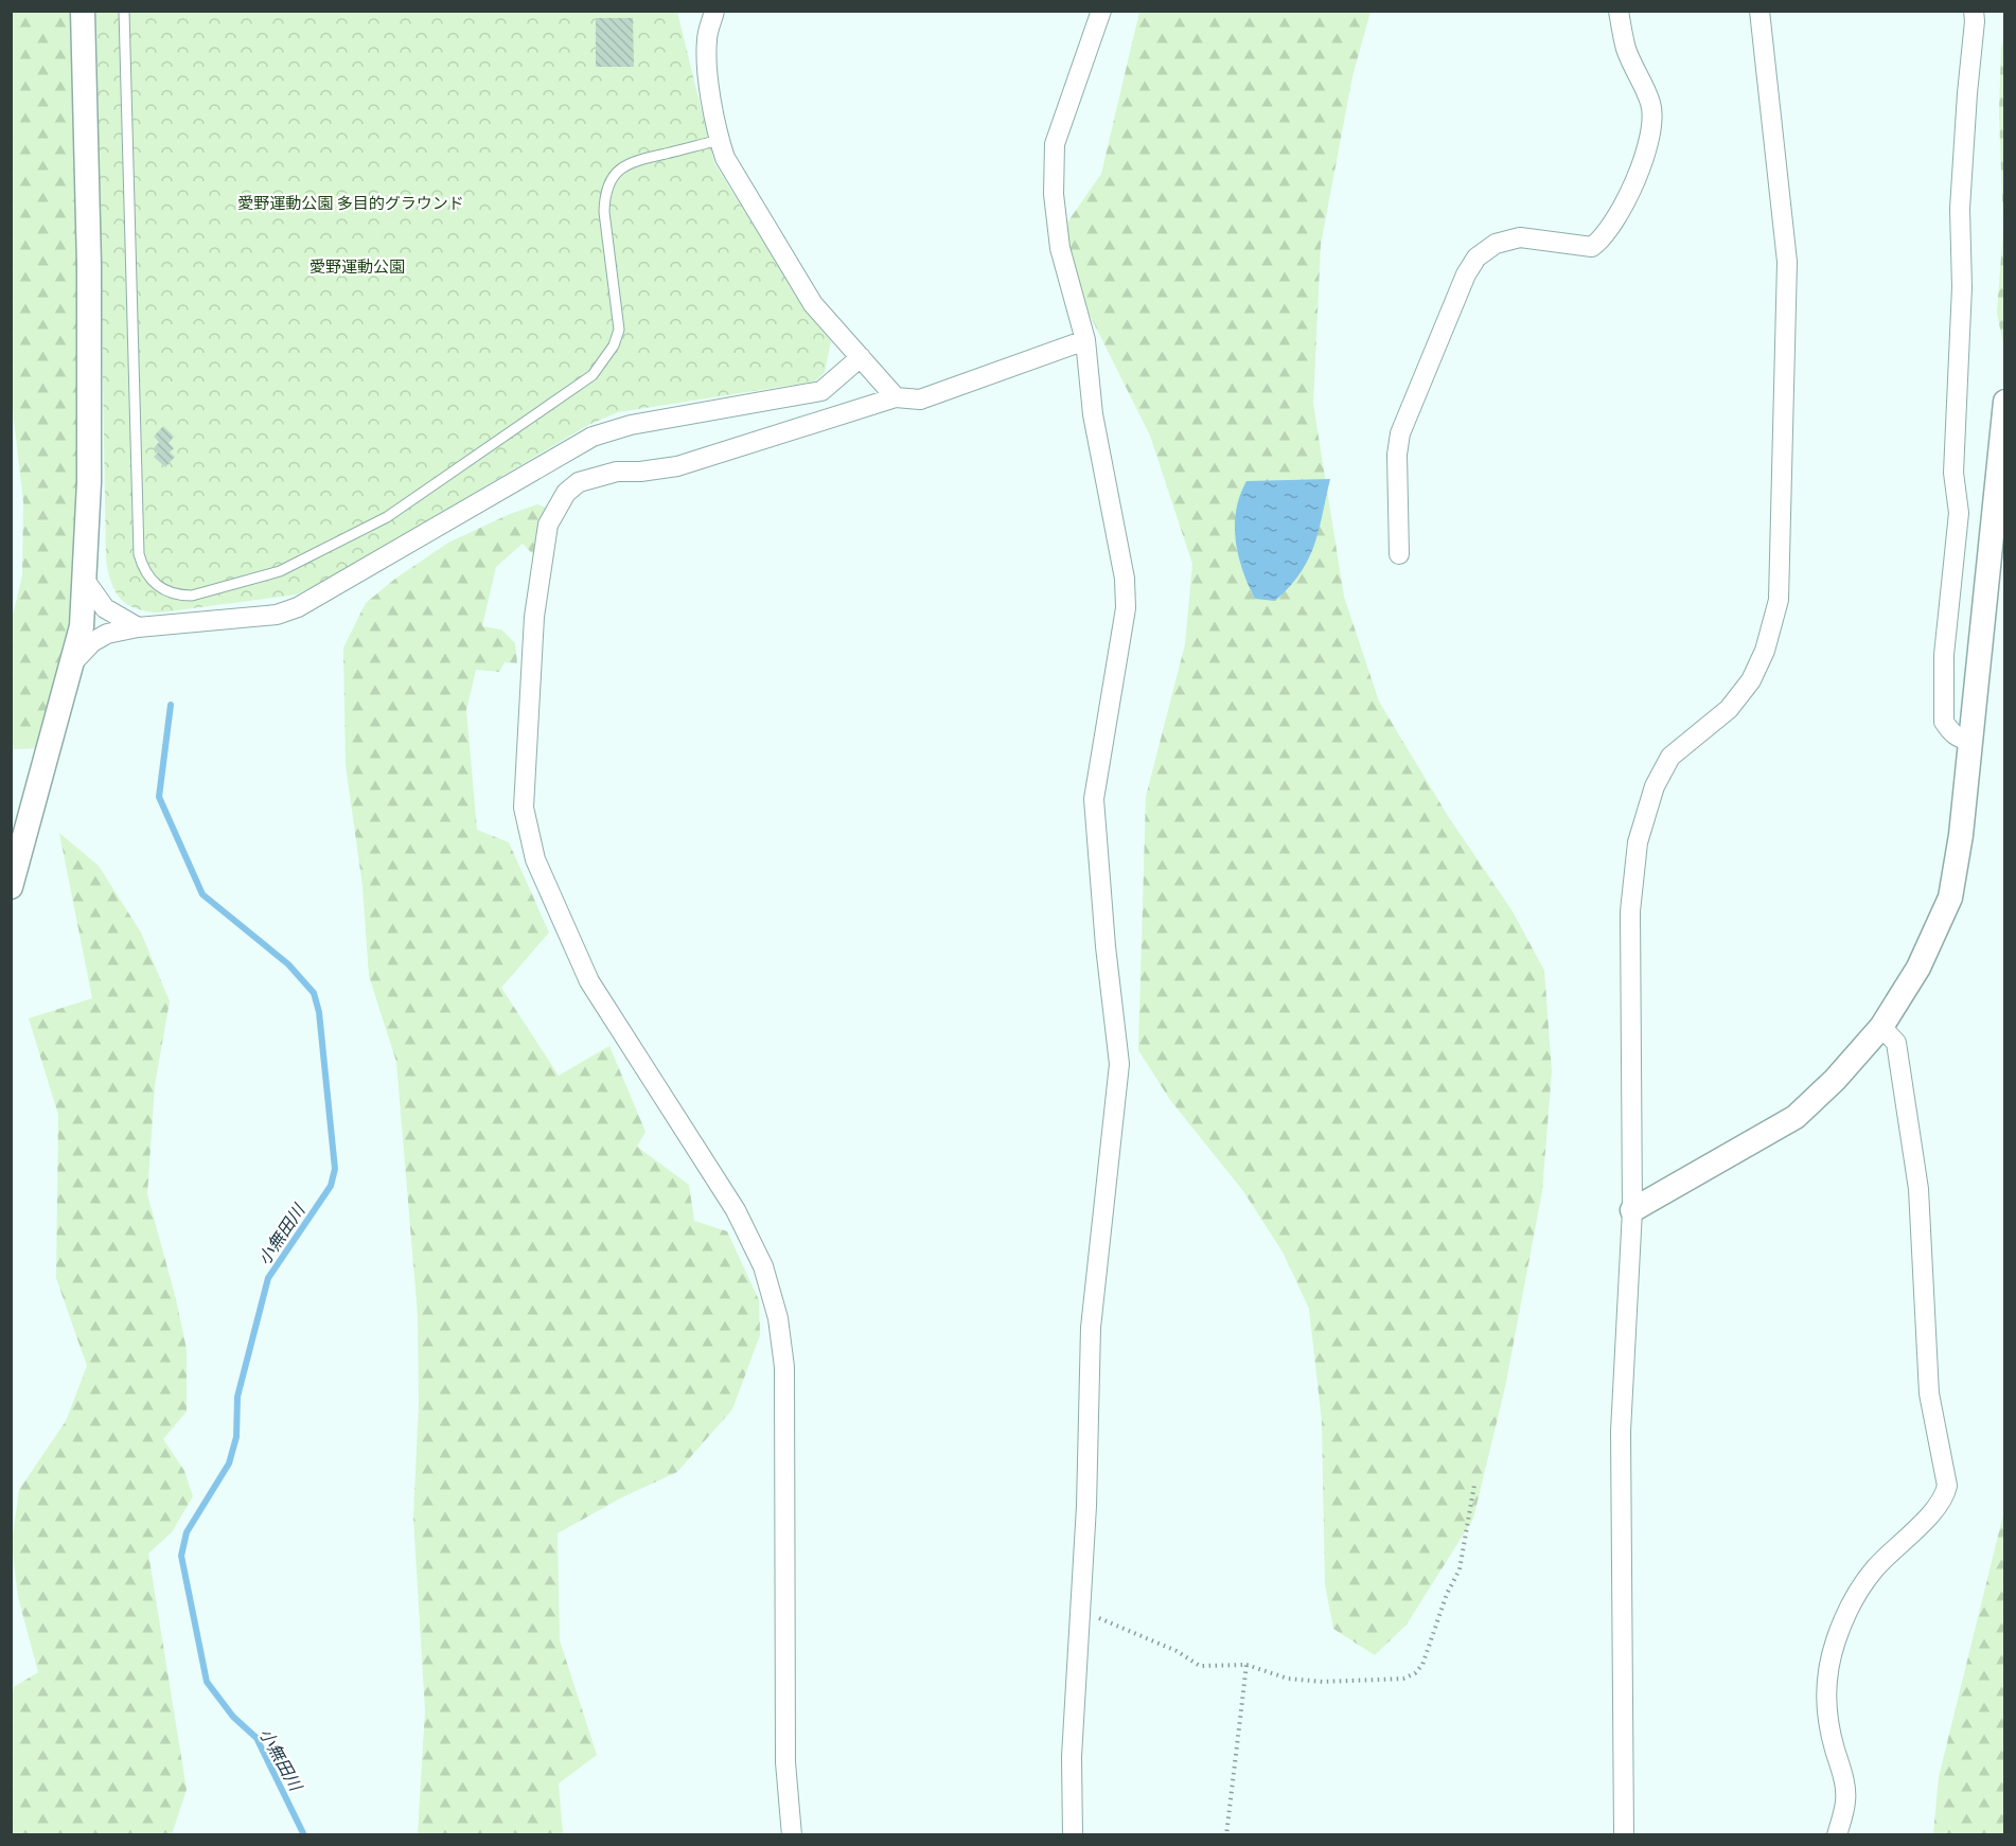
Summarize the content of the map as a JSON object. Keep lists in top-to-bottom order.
{
  "water": ["小無田川"],
  "parks": ["愛野運動公園 多目的グラウンド", "愛野運動公園"]
}
